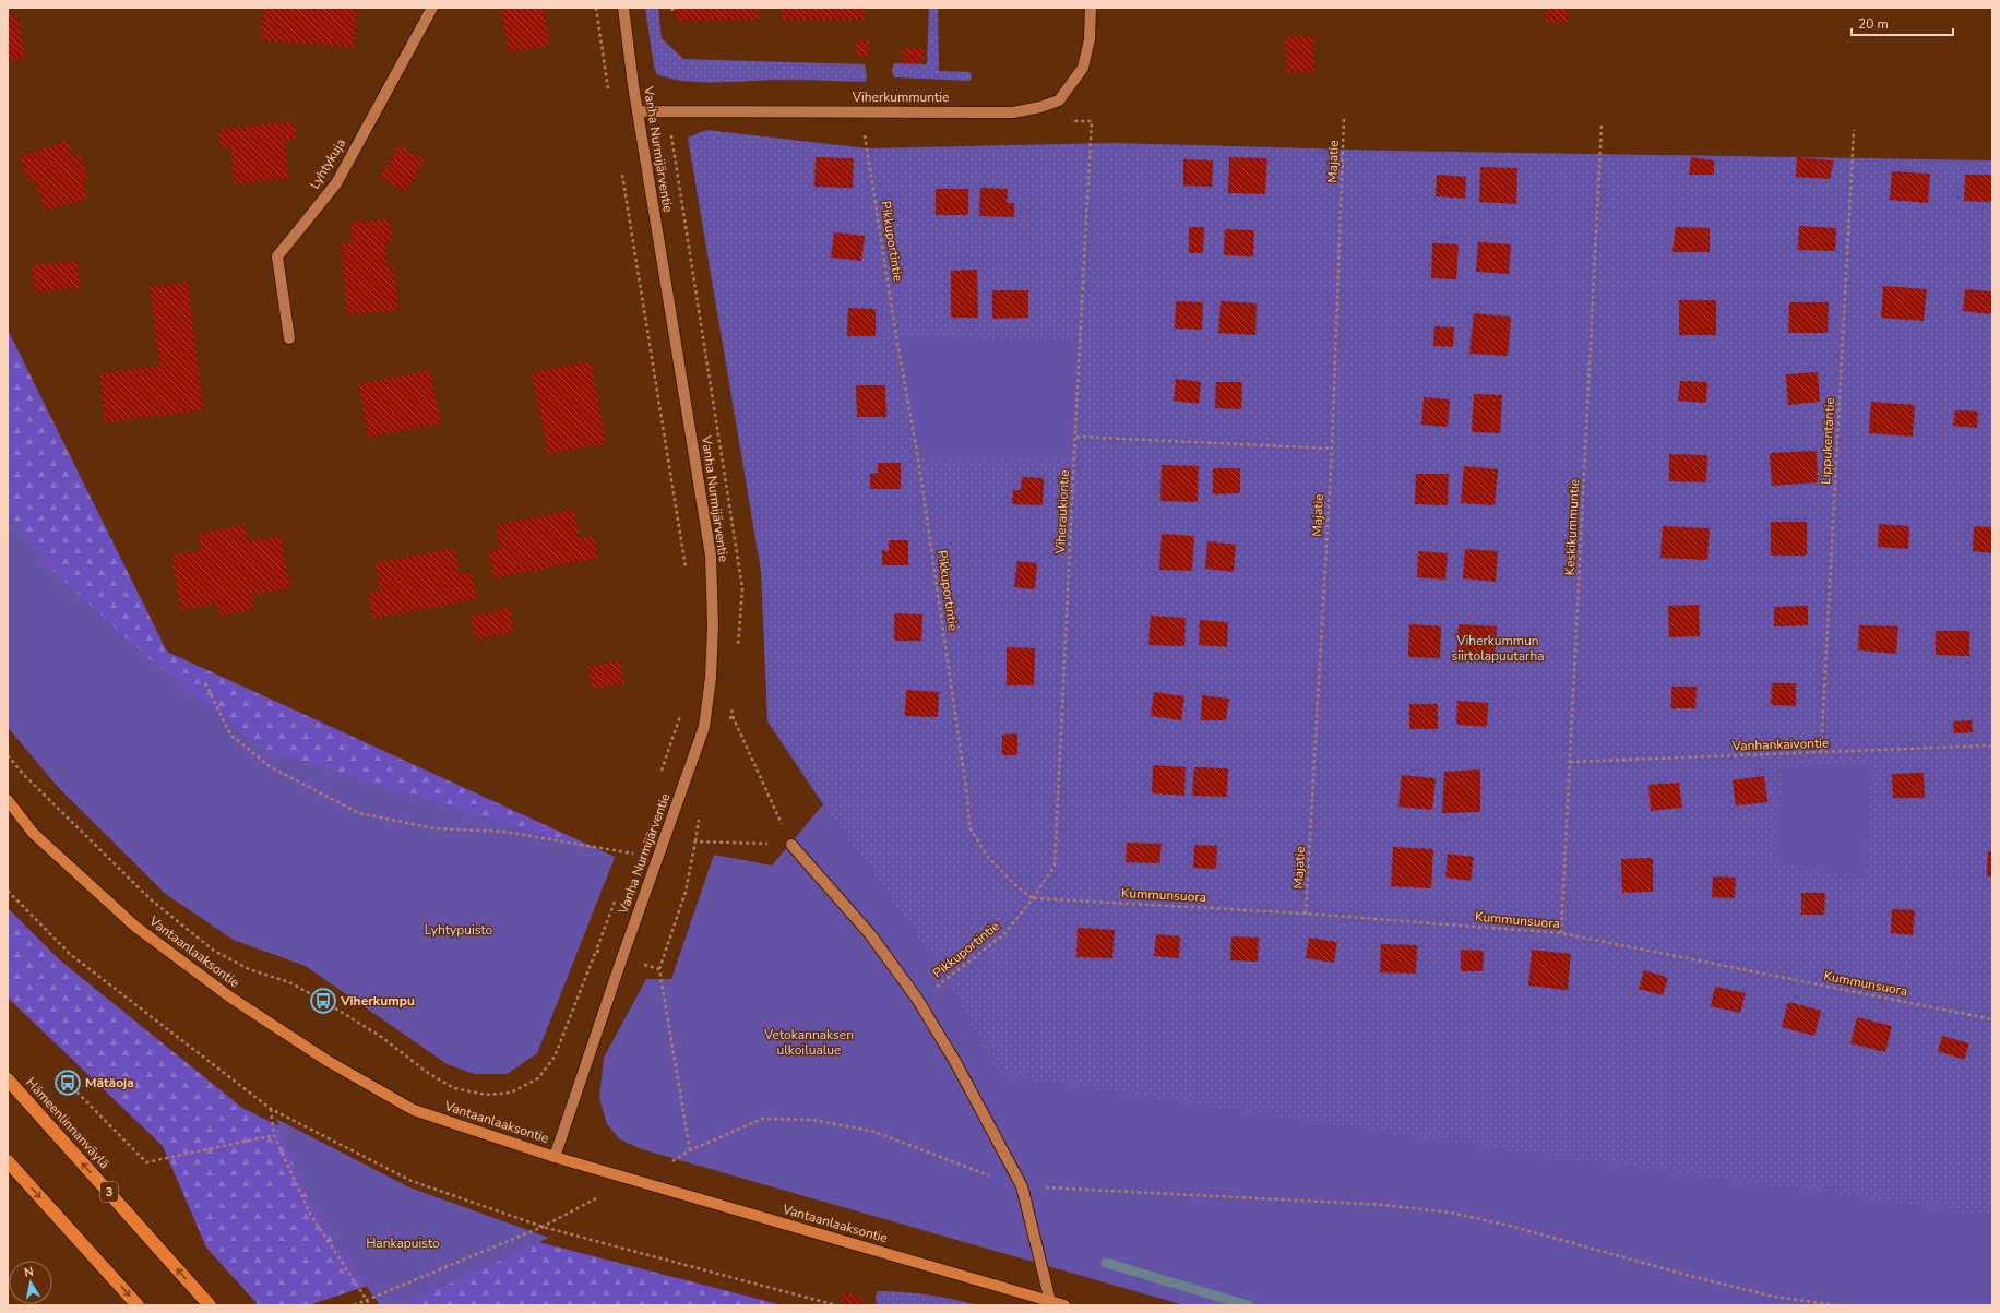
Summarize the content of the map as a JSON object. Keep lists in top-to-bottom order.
{
  "streets": {
    "highway": ["Hämeenlinnanväylä", "3"],
    "main road": ["Vantaanlaaksontie"],
    "street": ["Viherkummuntie", "Vanha Nurmijärventie", "Lyhtykuja"],
    "path": [
      "Majatie",
      "Pikkuportintie",
      "Lippukentäntie",
      "Viheraukiontie",
      "Keskikummuntie",
      "Vanhankaivontie",
      "Kummunsuora"
    ]
  },
  "crossings": [
    ["Viherkummuntie", "Vanha Nurmijärventie"],
    ["Viherkummuntie", "Pikkuportintie"],
    ["Vanha Nurmijärventie", "Vantaanlaaksontie"],
    ["Majatie", "Kummunsuora"],
    ["Pikkuportintie", "Viheraukiontie"],
    ["Pikkuportintie", "Kummunsuora"],
    ["Lippukentäntie", "Vanhankaivontie"],
    ["Viheraukiontie", "Kummunsuora"],
    ["Keskikummuntie", "Vanhankaivontie"],
    ["Keskikummuntie", "Kummunsuora"]
  ],
  "parks": [
    "Viherkummun siirtolapuutarha",
    "Lyhtypuisto",
    "Vetokannaksen ulkoilualue",
    "Hankapuisto"
  ],
  "places": {
    "bus stop": ["Viherkumpu", "Mätäoja"]
  },
  "scale_bar": "20 m",
  "north": "top"
}
